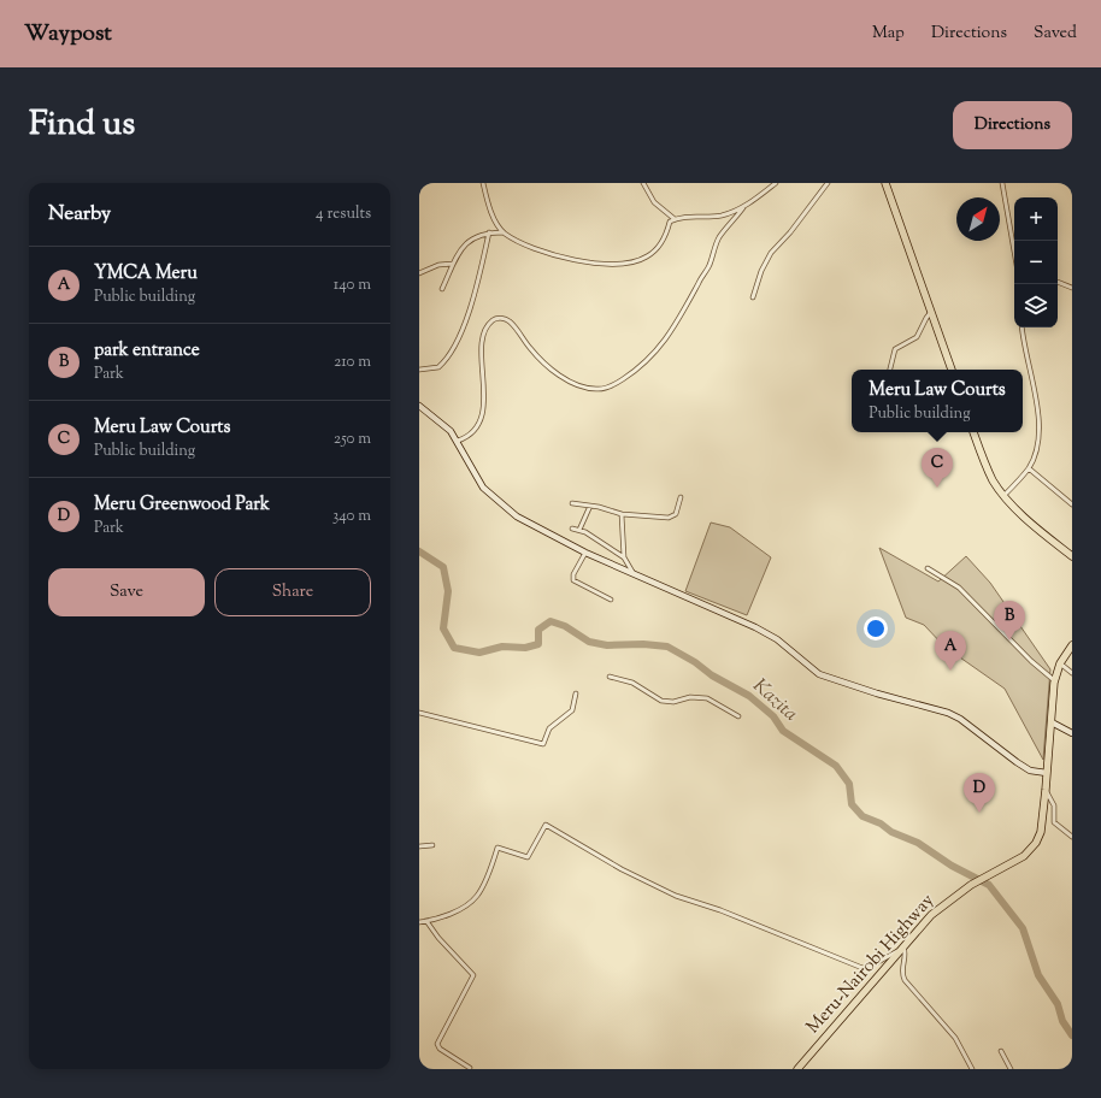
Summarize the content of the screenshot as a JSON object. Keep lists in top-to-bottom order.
{
  "streets": {
    "highway": ["Meru-Nairobi Highway"]
  },
  "water": ["Kazita"],
  "north": "top right",
  "page": {
    "header": "Waypost",
    "nav": ["Map", "Directions", "Saved"],
    "title": "Find us",
    "buttons": [
      "Directions",
      ["Save", "Share"]
    ],
    "heading": ["Nearby", "4 results"],
    "map_buttons": ["+", "−"],
    "list": [
      {
        "mark": "A",
        "name": "YMCA Meru",
        "note": "Public building",
        "value": "140 m"
      },
      {
        "mark": "B",
        "name": "park entrance",
        "note": "Park",
        "value": "210 m"
      },
      {
        "mark": "C",
        "name": "Meru Law Courts",
        "note": "Public building",
        "value": "250 m"
      },
      {
        "mark": "D",
        "name": "Meru Greenwood Park",
        "note": "Park",
        "value": "340 m"
      }
    ],
    "popup": ["Meru Law Courts", "Public building"],
    "pins": [
      "C",
      "B",
      "A",
      "D"
    ]
  }
}
